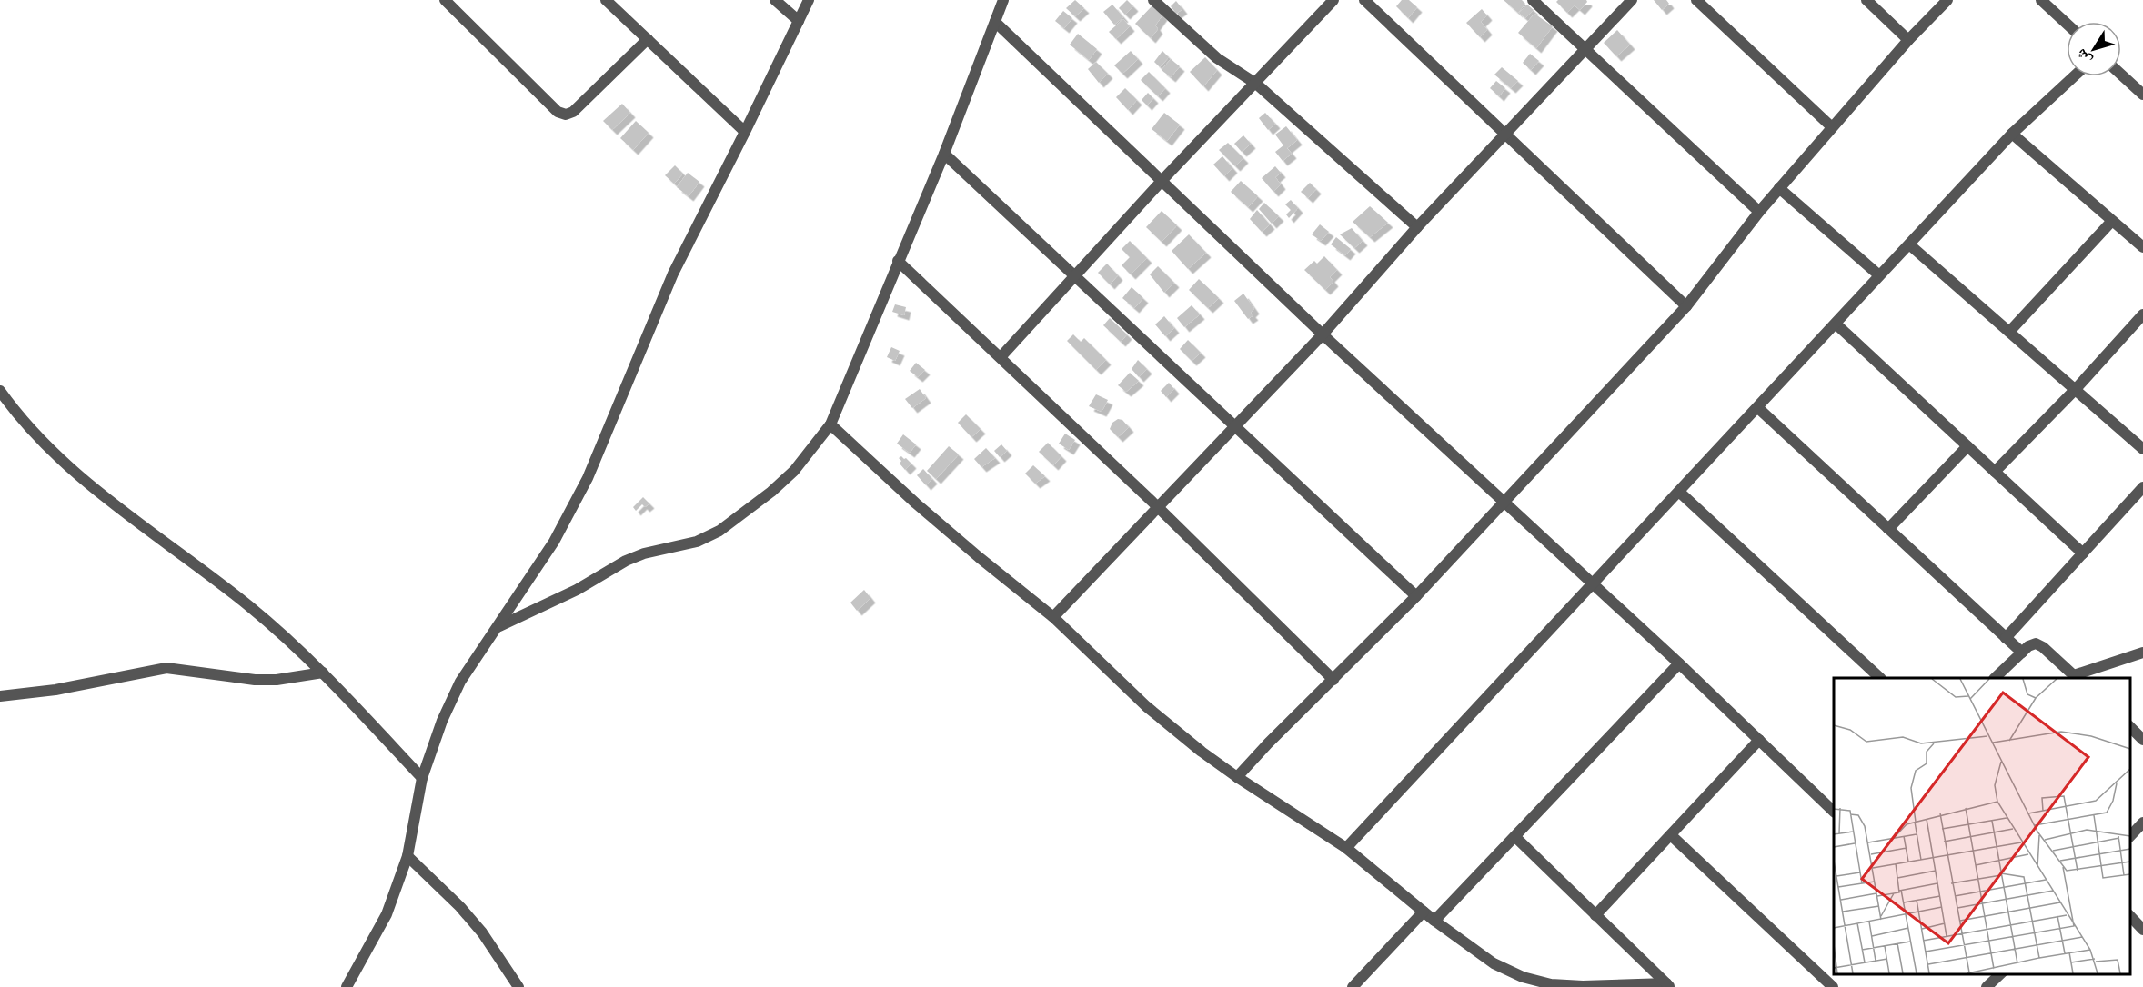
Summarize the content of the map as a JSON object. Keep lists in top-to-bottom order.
{
  "north": "bottom left"
}
